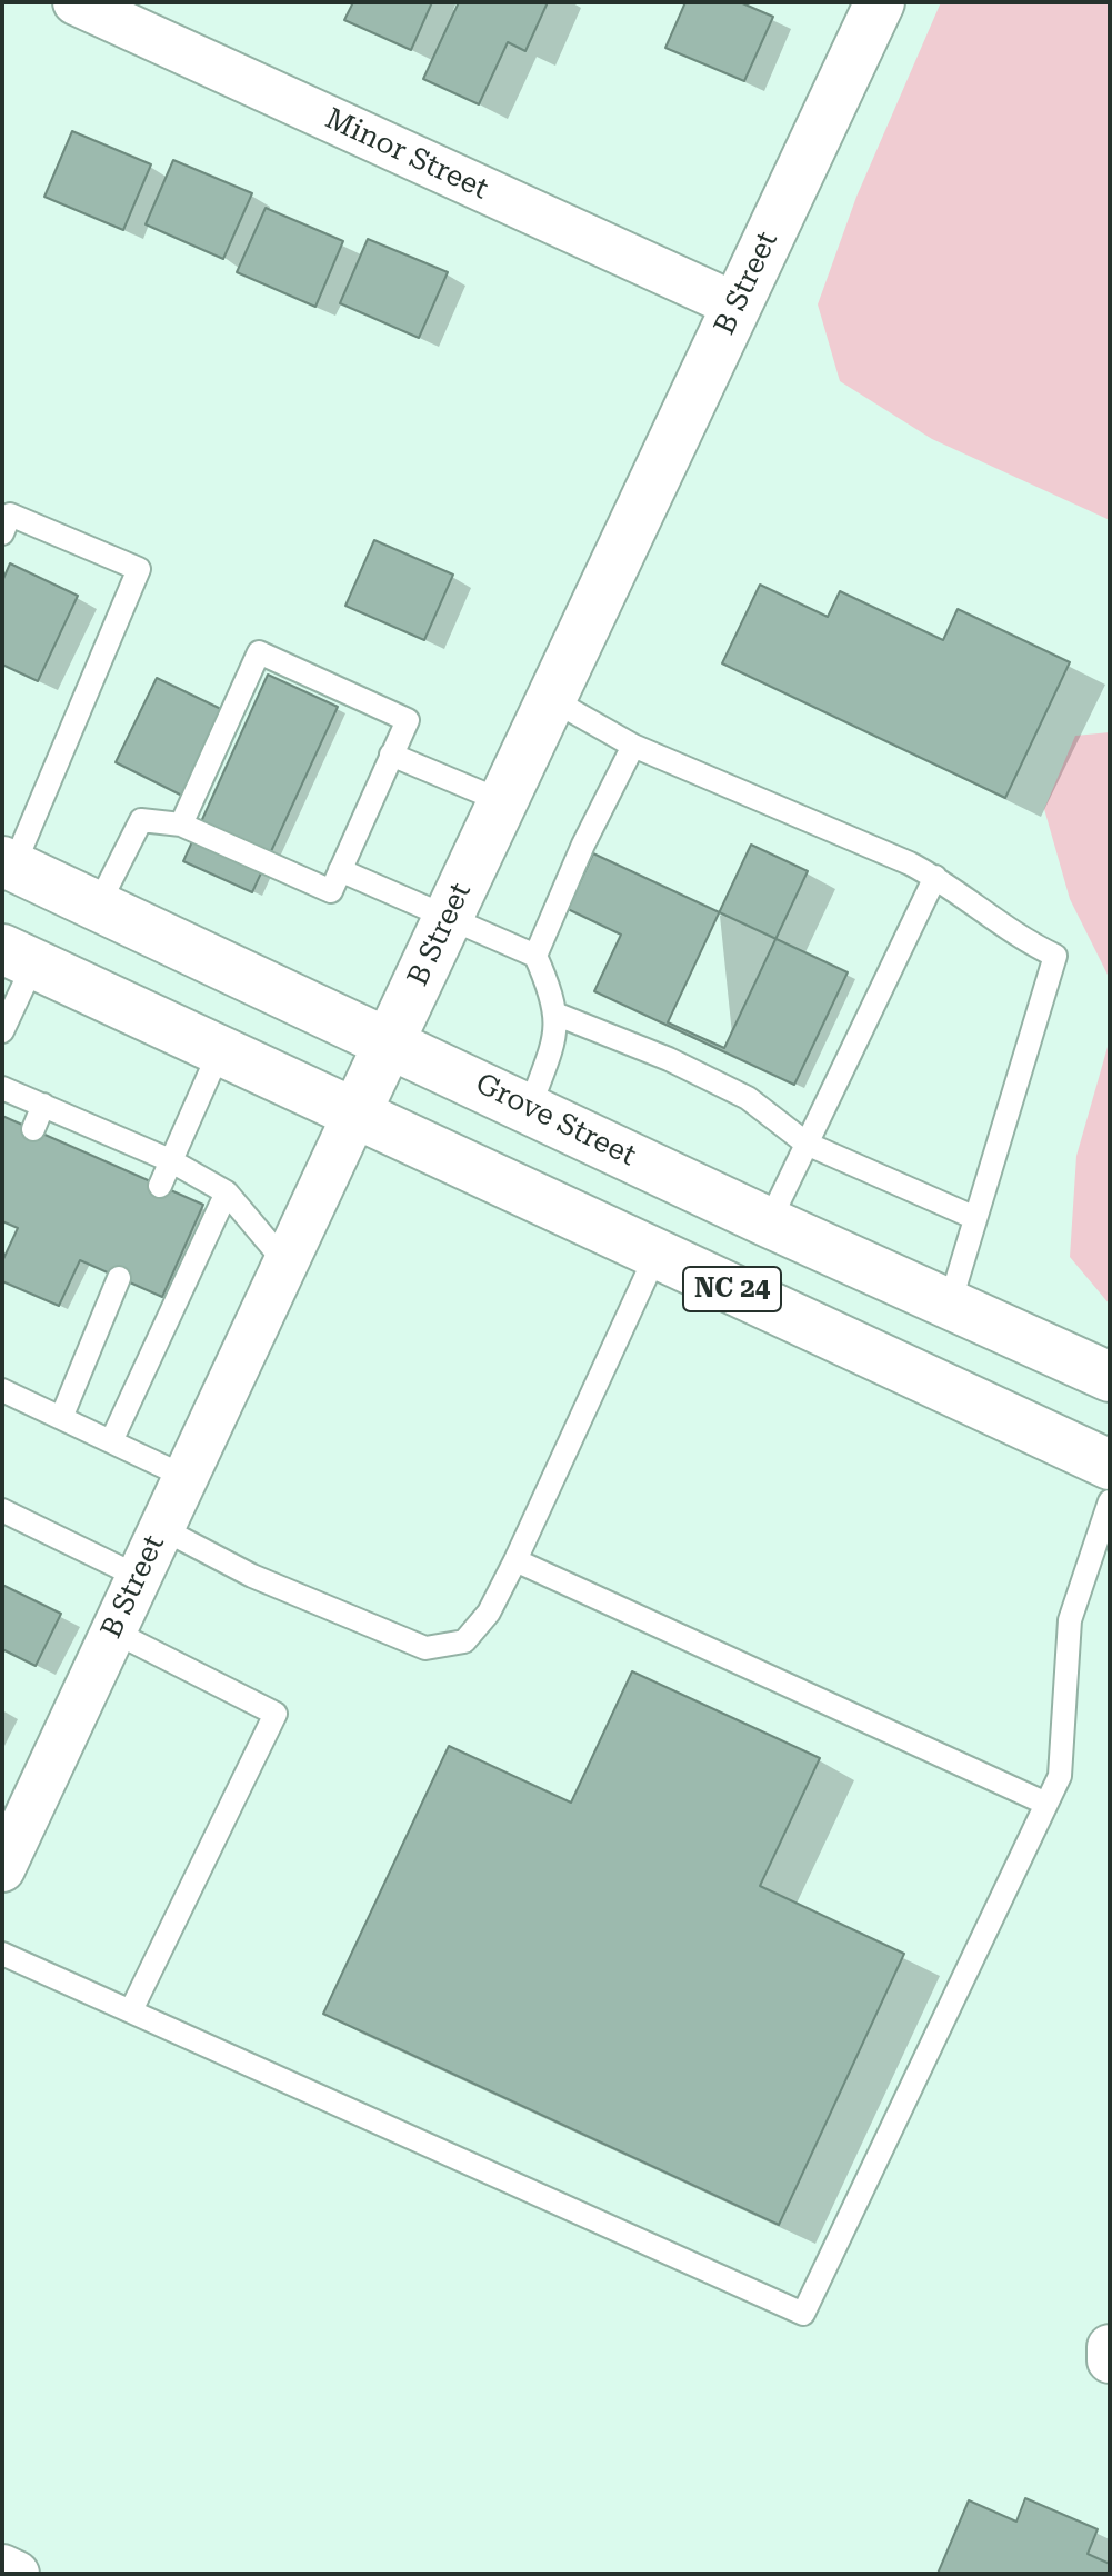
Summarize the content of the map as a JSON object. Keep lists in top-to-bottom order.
{
  "streets": {
    "main road": ["B Street", "Grove Street", "NC 24"],
    "street": ["Minor Street"]
  },
  "crossings": [
    ["Minor Street", "B Street"],
    ["B Street", "Grove Street"],
    ["B Street", "NC 24"]
  ]
}
